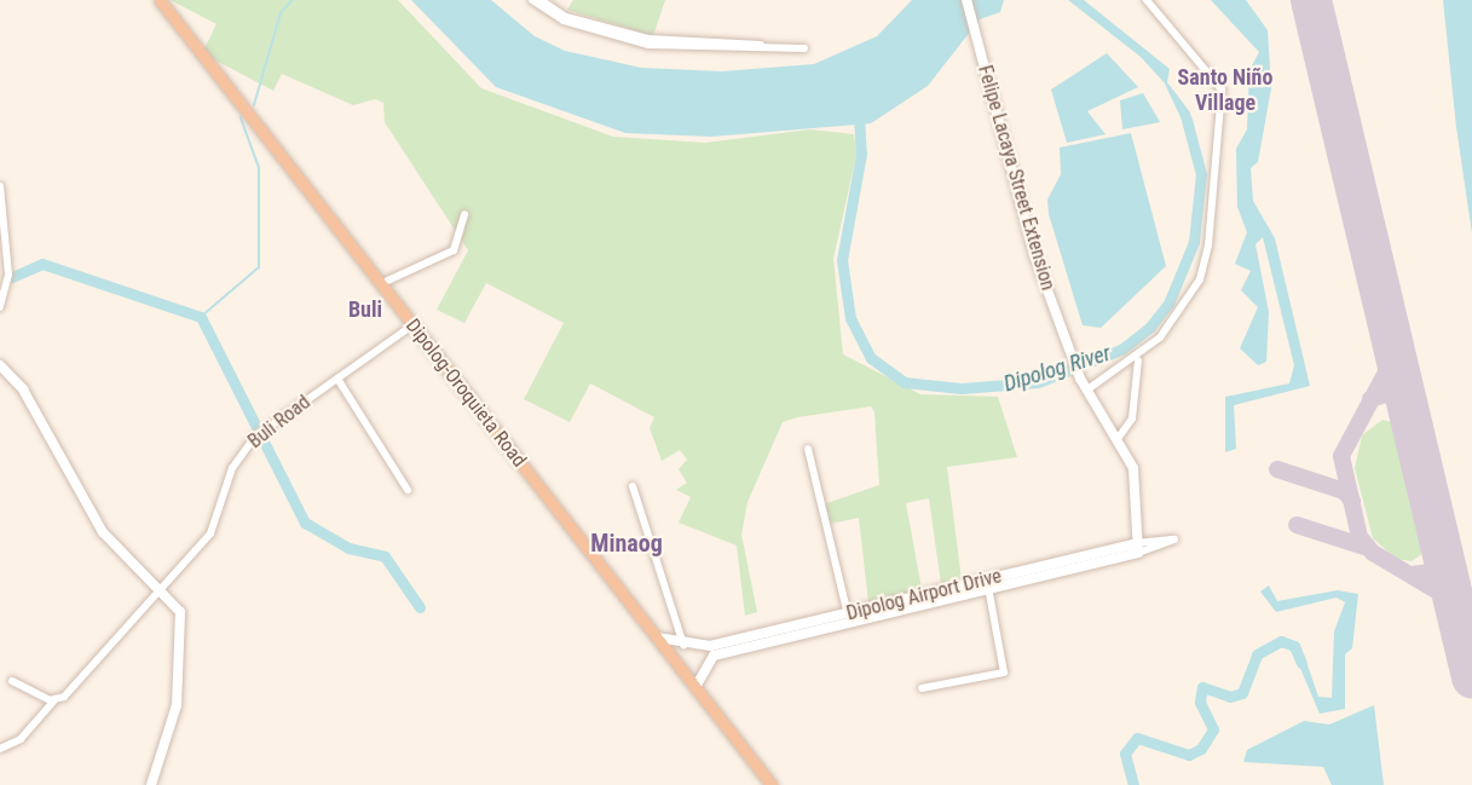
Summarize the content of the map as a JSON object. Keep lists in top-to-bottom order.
{
  "streets": {
    "highway": ["Dipolog-Oroquieta Road"],
    "main road": ["Felipe Lacaya Street Extension", "Dipolog Airport Drive"],
    "street": ["Buli Road"]
  },
  "crossings": [
    ["Felipe Lacaya Street Extension", "Dipolog Airport Drive"],
    ["Dipolog-Oroquieta Road", "Buli Road"],
    ["Dipolog-Oroquieta Road", "Dipolog Airport Drive"]
  ],
  "districts": ["Santo Niño Village", "Buli", "Minaog"],
  "water": ["Dipolog River"]
}
